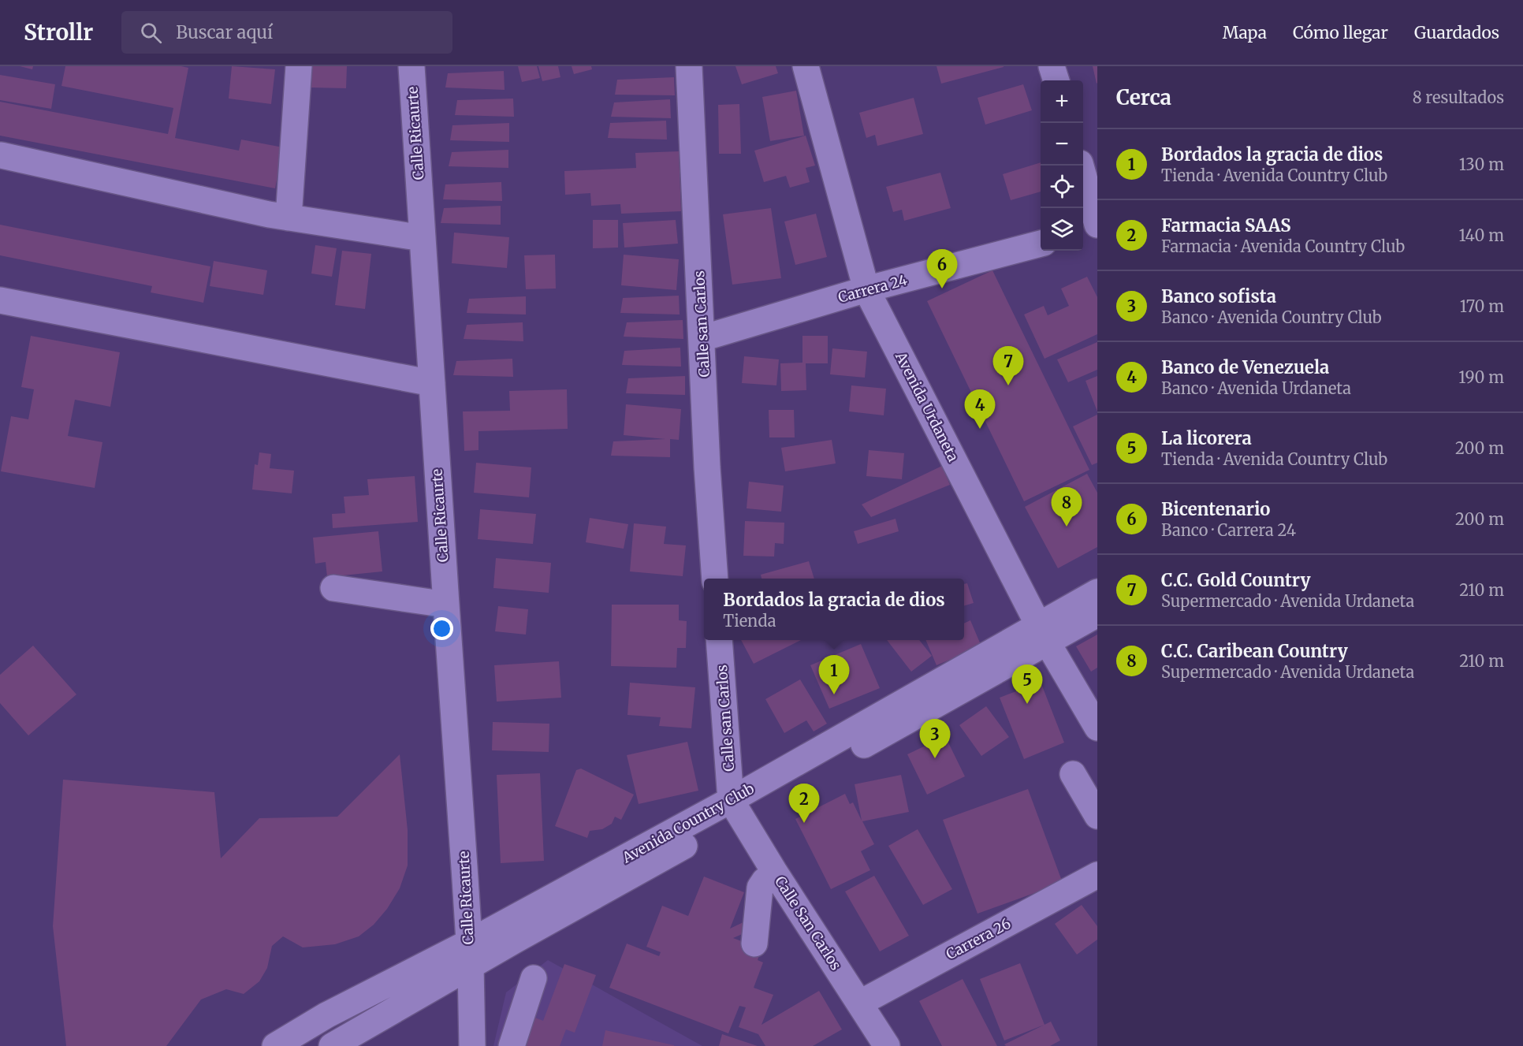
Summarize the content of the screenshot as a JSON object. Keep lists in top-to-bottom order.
{
  "streets": {
    "street": [
      "Calle Ricaurte",
      "Carrera 24",
      "Calle san Carlos",
      "Avenida Urdaneta",
      "Avenida Country Club",
      "Calle San Carlos",
      "Carrera 26"
    ]
  },
  "crossings": [
    ["Calle Ricaurte", "Avenida Country Club"],
    ["Carrera 24", "Calle san Carlos"],
    ["Carrera 24", "Avenida Urdaneta"],
    ["Calle san Carlos", "Avenida Country Club"],
    ["Calle san Carlos", "Calle San Carlos"],
    ["Avenida Urdaneta", "Avenida Country Club"],
    ["Avenida Country Club", "Calle San Carlos"],
    ["Calle San Carlos", "Carrera 26"]
  ],
  "page": {
    "header": "Strollr",
    "search": "Buscar aquí",
    "nav": ["Mapa", "Cómo llegar", "Guardados"],
    "heading": ["Cerca", "8 resultados"],
    "map_buttons": ["+", "−"],
    "list": [
      {
        "mark": "1",
        "name": "Bordados la gracia de dios",
        "note": "Tienda · Avenida Country Club",
        "value": "130 m"
      },
      {
        "mark": "2",
        "name": "Farmacia SAAS",
        "note": "Farmacia · Avenida Country Club",
        "value": "140 m"
      },
      {
        "mark": "3",
        "name": "Banco sofista",
        "note": "Banco · Avenida Country Club",
        "value": "170 m"
      },
      {
        "mark": "4",
        "name": "Banco de Venezuela",
        "note": "Banco · Avenida Urdaneta",
        "value": "190 m"
      },
      {
        "mark": "5",
        "name": "La licorera",
        "note": "Tienda · Avenida Country Club",
        "value": "200 m"
      },
      {
        "mark": "6",
        "name": "Bicentenario",
        "note": "Banco · Carrera 24",
        "value": "200 m"
      },
      {
        "mark": "7",
        "name": "C.C. Gold Country",
        "note": "Supermercado · Avenida Urdaneta",
        "value": "210 m"
      },
      {
        "mark": "8",
        "name": "C.C. Caribean Country",
        "note": "Supermercado · Avenida Urdaneta",
        "value": "210 m"
      }
    ],
    "pins": [
      "6",
      "7",
      "4",
      "8",
      "1",
      "5",
      "3",
      "2"
    ],
    "popup": ["Bordados la gracia de dios", "Tienda"]
  }
}
